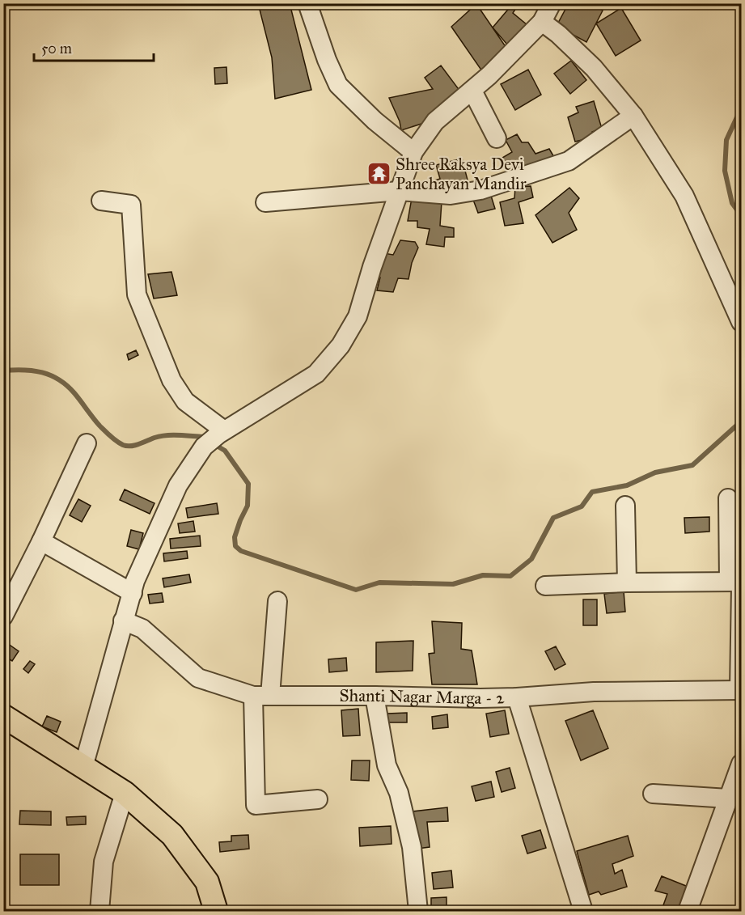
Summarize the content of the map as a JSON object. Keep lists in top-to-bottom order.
{
  "streets": {
    "street": ["Shanti Nagar Marga - 2"]
  },
  "places": {
    "temple": ["Shree Raksya Devi Panchayan Mandir"]
  },
  "scale_bar": "50 m"
}
